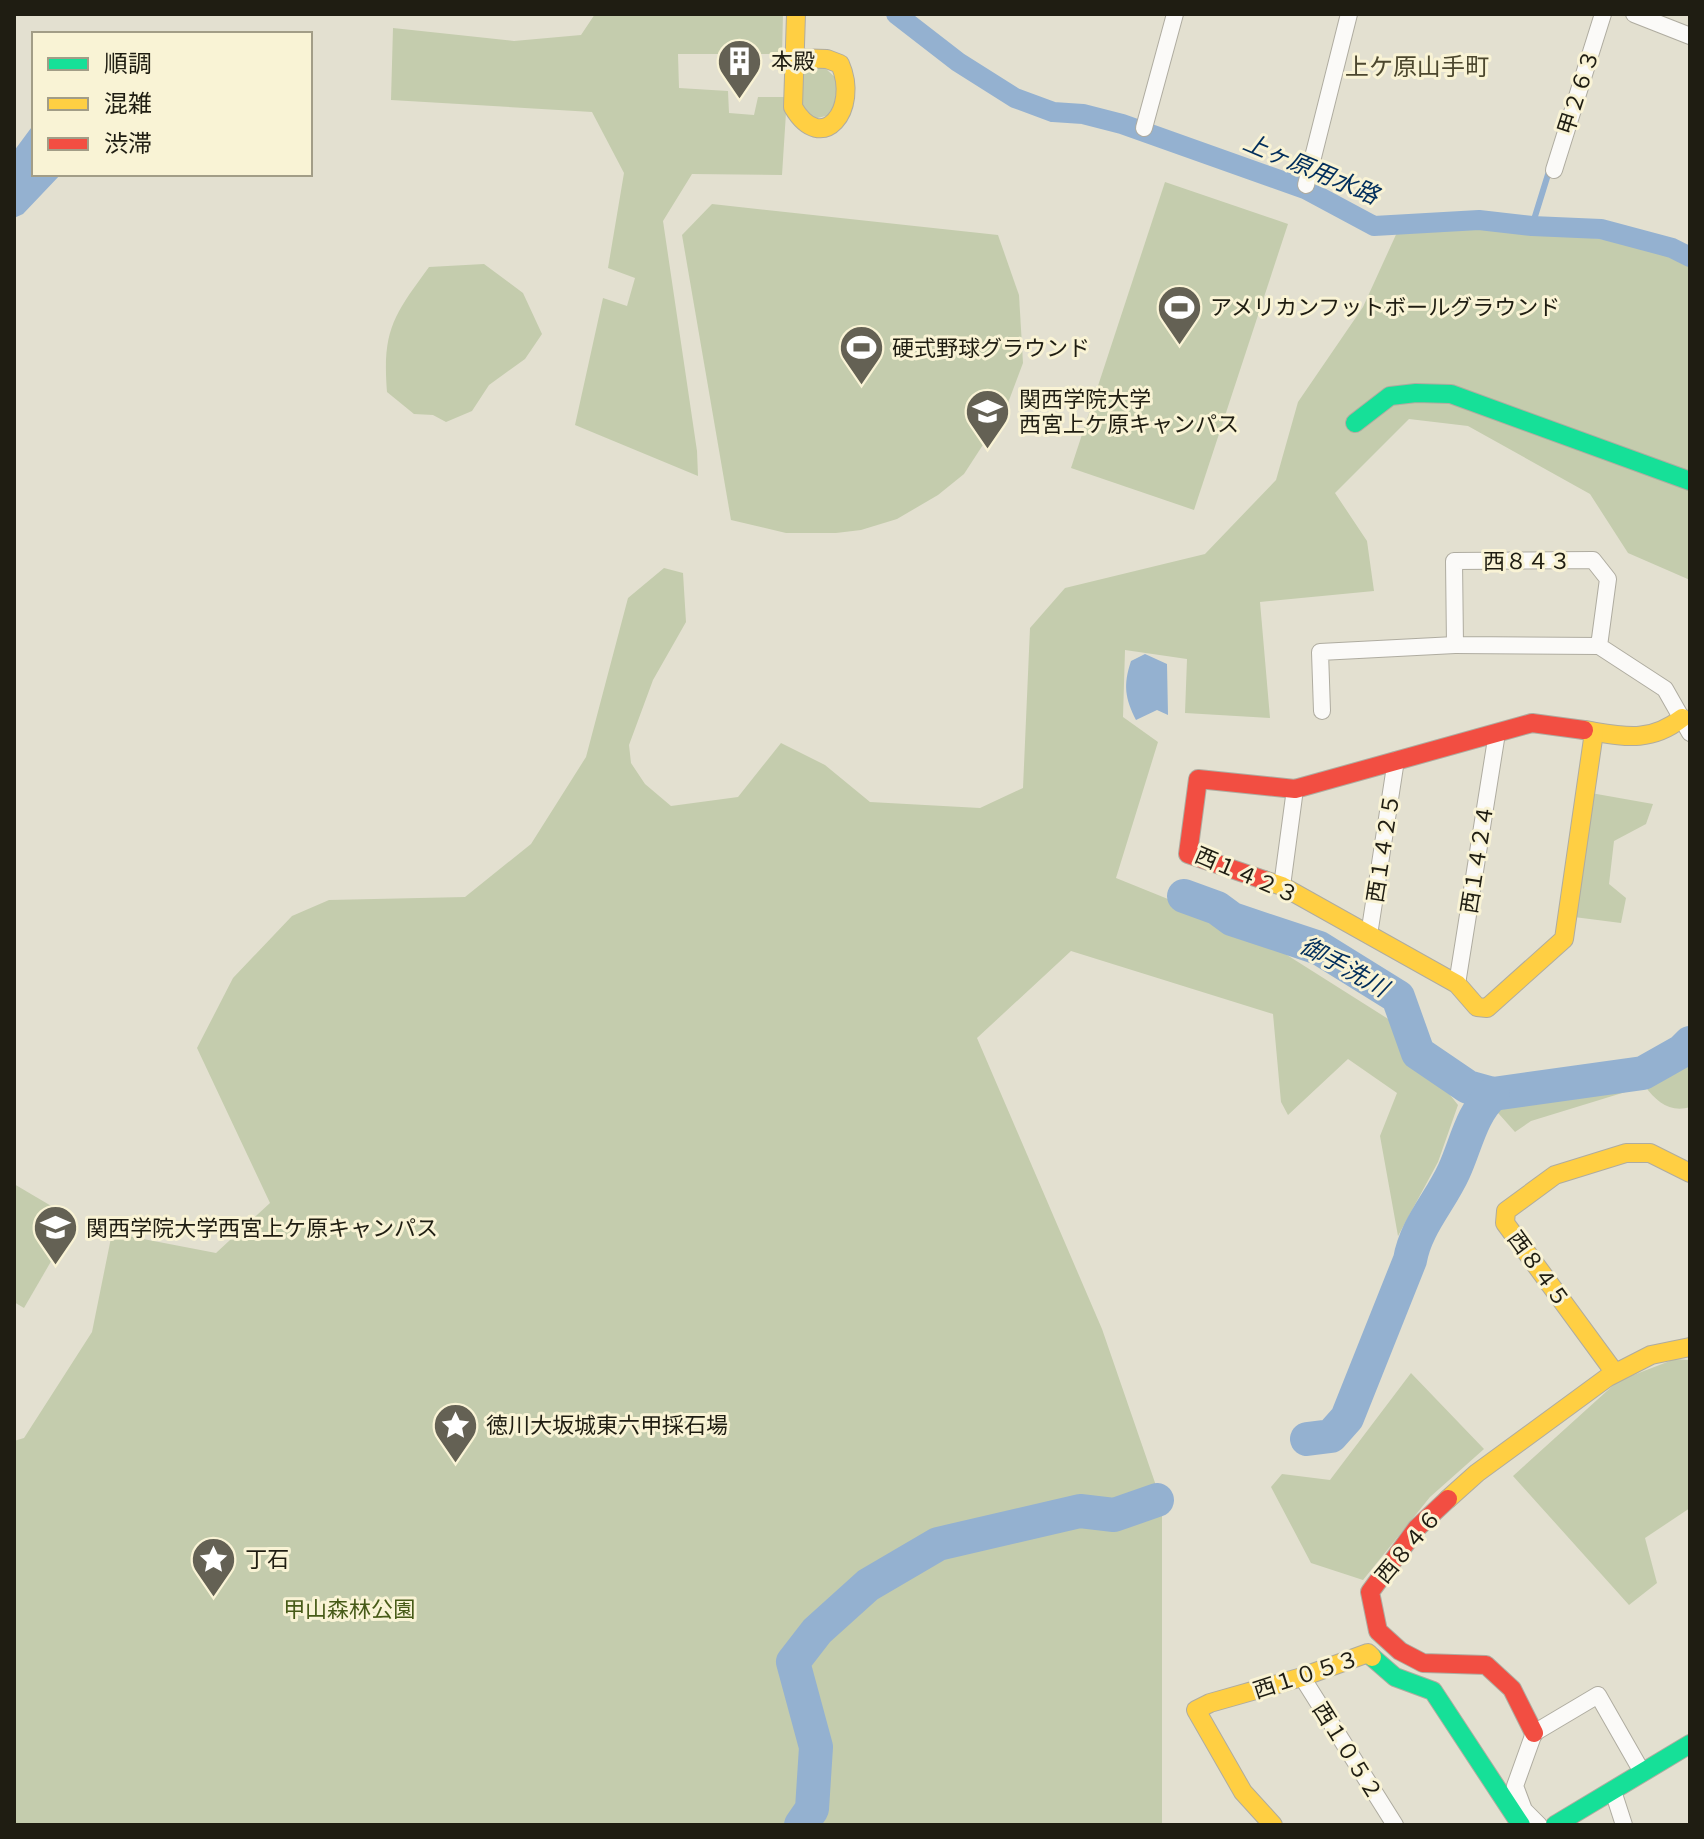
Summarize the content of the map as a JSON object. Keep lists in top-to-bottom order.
{
  "streets": {
    "street": [
      "甲２６３",
      "西８４３",
      "西１４２５",
      "西１４２４",
      "西１４２３",
      "西８４５",
      "西８４６",
      "西１０５３",
      "西１０５２"
    ]
  },
  "crossings": [
    ["西１４２５", "西１４２３"],
    ["西１４２４", "西１４２３"],
    ["西８４５", "西８４６"],
    ["西１０５３", "西１０５２"]
  ],
  "districts": ["上ケ原山手町"],
  "water": ["上ヶ原用水路", "御手洗川"],
  "parks": ["甲山森林公園"],
  "places": {
    "building": ["本殿"],
    "sports": ["アメリカンフットボールグラウンド", "硬式野球グラウンド"],
    "school or university": ["関西学院大学 西宮上ケ原キャンパス", "関西学院大学西宮上ケ原キャンパス"],
    "place": ["徳川大坂城東六甲採石場", "丁石"]
  },
  "legend": ["順調", "混雑", "渋滞"]
}
